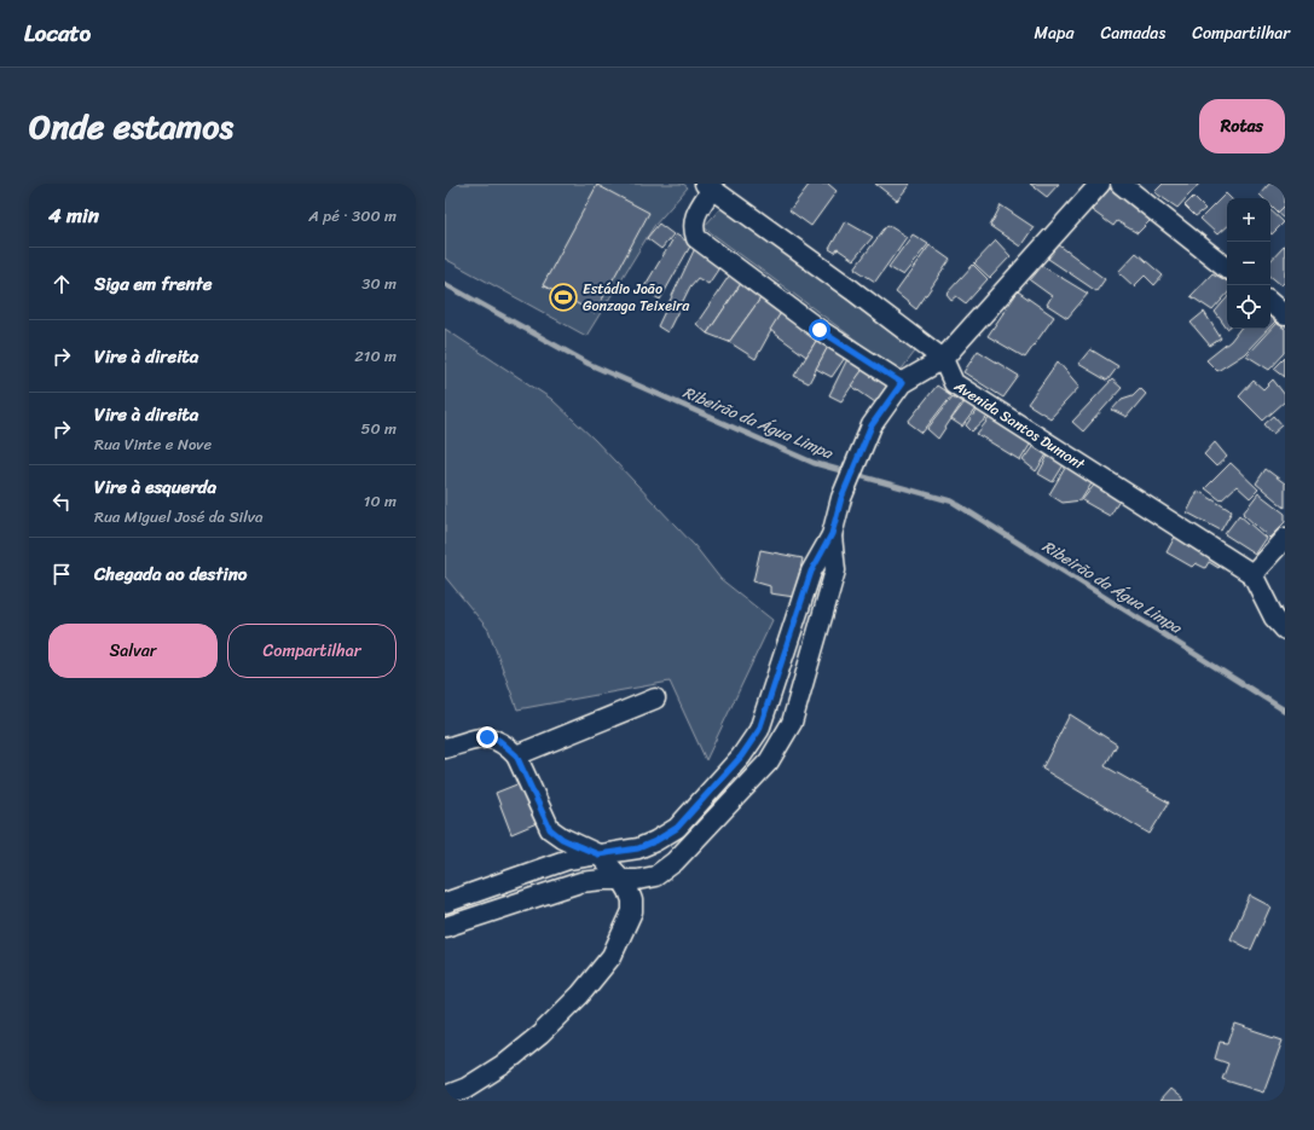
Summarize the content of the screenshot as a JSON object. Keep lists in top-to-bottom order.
{
  "streets": {
    "street": ["Avenida Santos Dumont"]
  },
  "water": ["Ribeirão da Água Limpa"],
  "places": {
    "sports": ["Estádio João Gonzaga Teixeira"]
  },
  "page": {
    "header": "Locato",
    "nav": ["Mapa", "Camadas", "Compartilhar"],
    "title": "Onde estamos",
    "buttons": [
      "Rotas",
      ["Salvar", "Compartilhar"]
    ],
    "heading": ["4 min", "A pé · 300 m"],
    "map_buttons": ["+", "−"],
    "list": [
      ["Siga em frente", "30 m"],
      ["Vire à direita", "210 m"],
      ["Vire à direita", "Rua Vinte e Nove", "50 m"],
      ["Vire à esquerda", "Rua Miguel José da Silva", "10 m"],
      "Chegada ao destino"
    ]
  }
}
